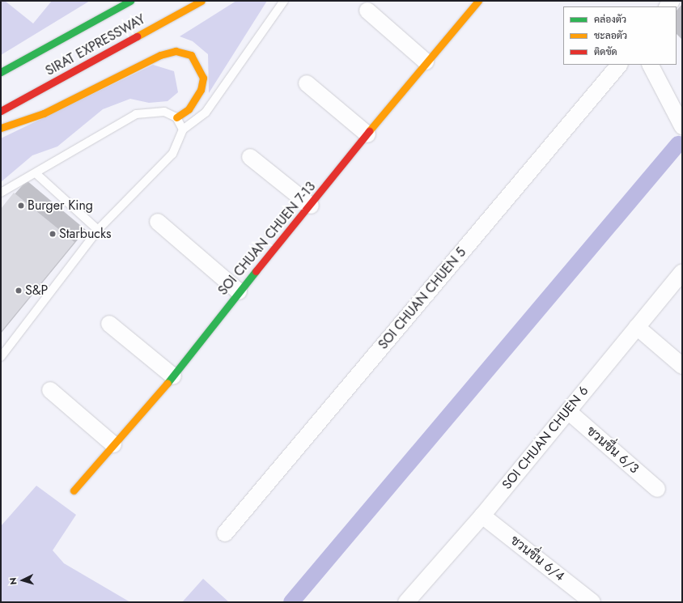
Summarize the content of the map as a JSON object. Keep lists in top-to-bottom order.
{
  "streets": {
    "main road": ["SIRAT EXPRESSWAY", "SOI CHUAN CHUEN 7-13"],
    "street": [
      "SOI CHUAN CHUEN 5",
      "SOI CHUAN CHUEN 6",
      "ชวนชื่น 6/3",
      "ชวนชื่น 6/4"
    ]
  },
  "crossings": [
    ["SOI CHUAN CHUEN 6", "ชวนชื่น 6/3"],
    ["SOI CHUAN CHUEN 6", "ชวนชื่น 6/4"]
  ],
  "places": ["Burger King", "Starbucks", "S&P"],
  "legend": ["คล่องตัว", "ชะลอตัว", "ติดขัด"],
  "north": "left"
}
